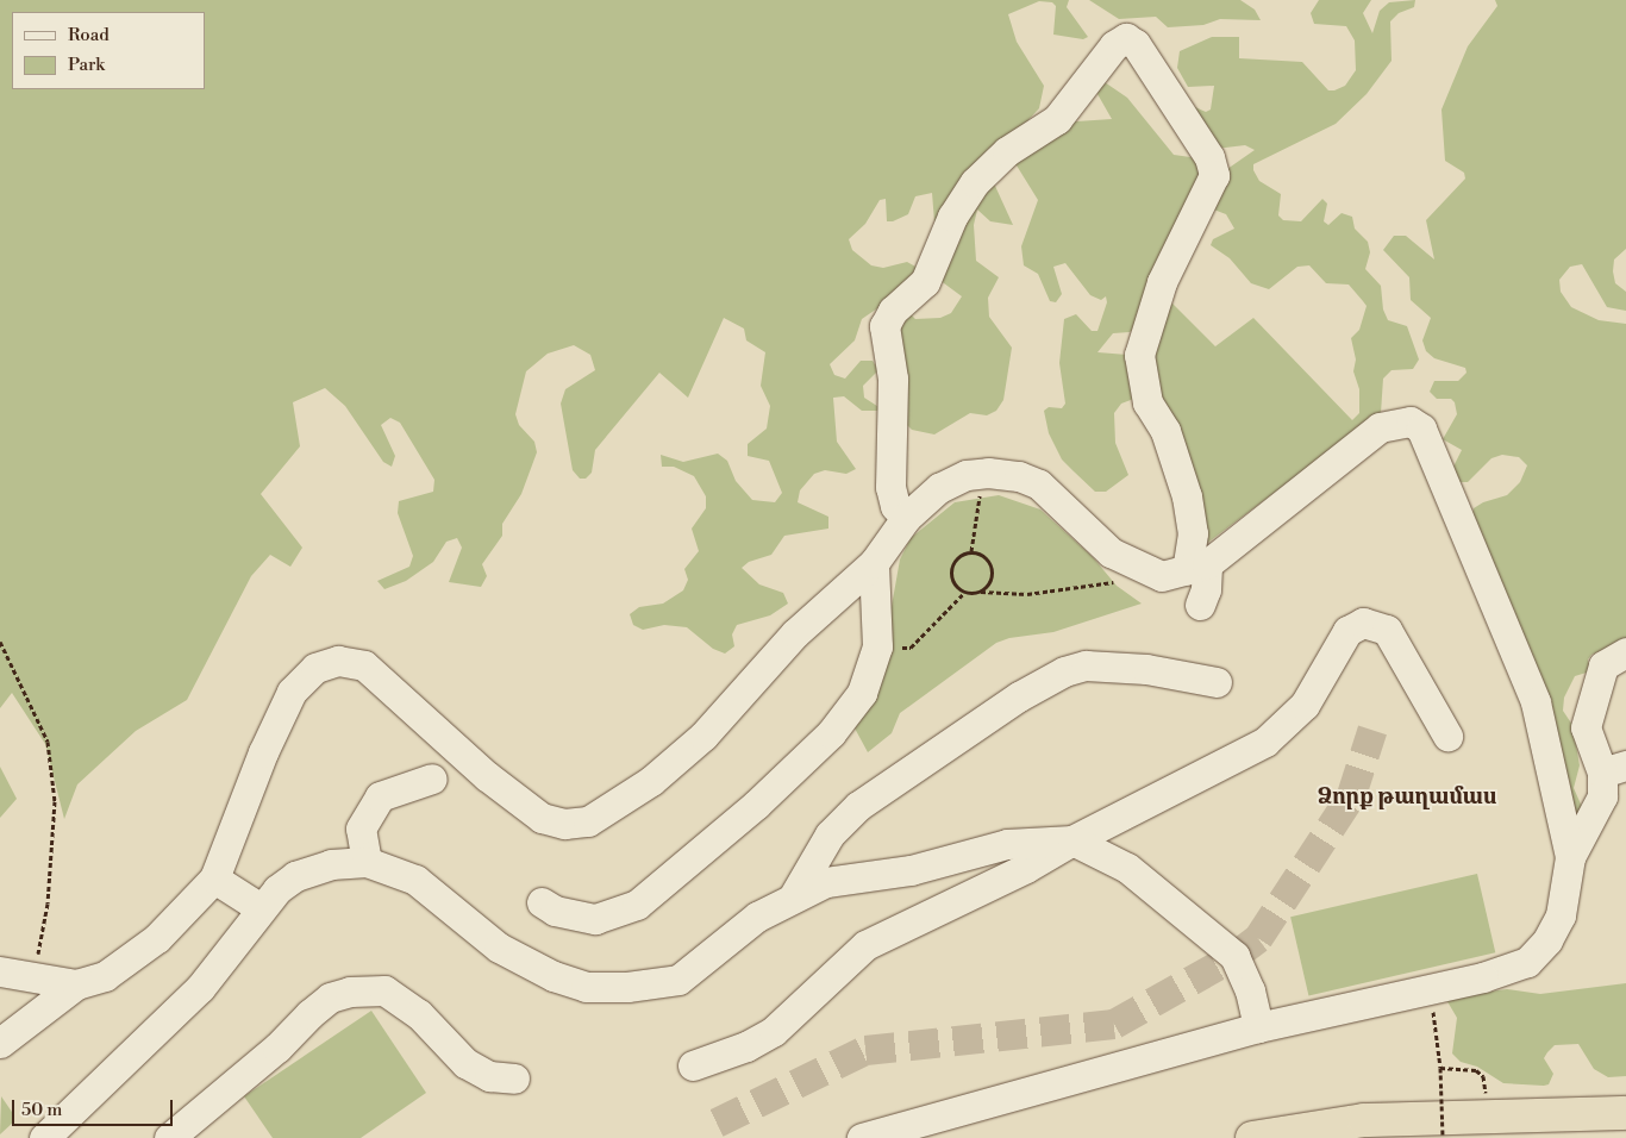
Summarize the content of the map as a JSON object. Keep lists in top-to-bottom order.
{
  "districts": ["Ձորք թաղամաս"],
  "legend": ["Road", "Park"],
  "scale_bar": "50 m"
}
